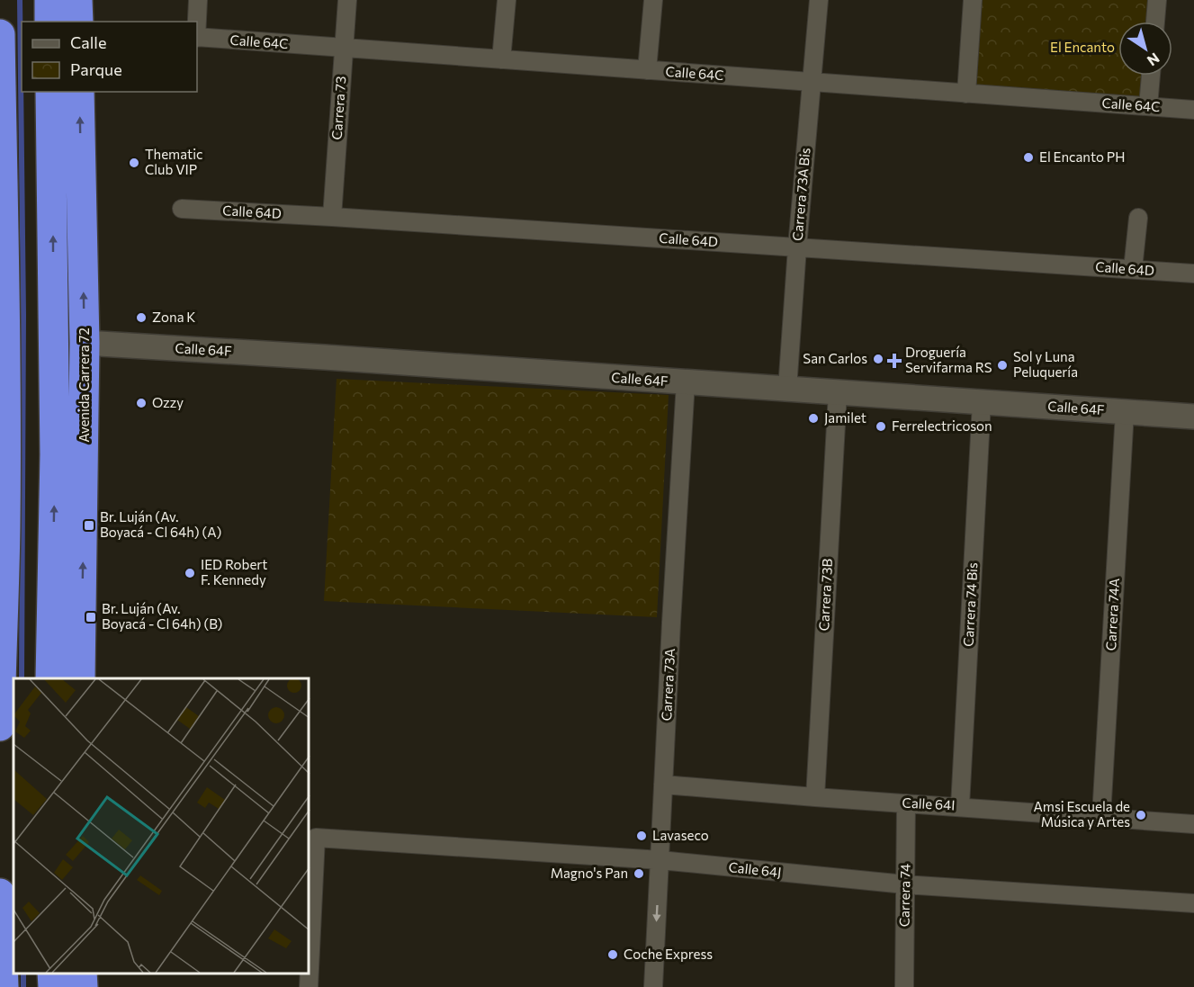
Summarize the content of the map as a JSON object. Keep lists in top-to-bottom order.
{
  "streets": {
    "highway": ["Avenida Carrera 72"],
    "street": [
      "Calle 64C",
      "Carrera 73",
      "Carrera 73A Bis",
      "Calle 64D",
      "Calle 64F",
      "Carrera 73B",
      "Carrera 74 Bis",
      "Carrera 74A",
      "Carrera 73A",
      "Calle 64I",
      "Calle 64J",
      "Carrera 74"
    ]
  },
  "crossings": [
    ["Calle 64C", "Carrera 73"],
    ["Calle 64C", "Carrera 73A Bis"],
    ["Carrera 73", "Calle 64D"],
    ["Carrera 73A Bis", "Calle 64D"],
    ["Carrera 73A Bis", "Calle 64F"],
    ["Calle 64F", "Avenida Carrera 72"],
    ["Calle 64F", "Carrera 73B"],
    ["Calle 64F", "Carrera 74 Bis"],
    ["Calle 64F", "Carrera 74A"],
    ["Calle 64F", "Carrera 73A"],
    ["Carrera 73B", "Calle 64I"],
    ["Carrera 74 Bis", "Calle 64I"],
    ["Carrera 74A", "Calle 64I"],
    ["Carrera 73A", "Calle 64I"],
    ["Carrera 73A", "Calle 64J"],
    ["Calle 64I", "Carrera 74"],
    ["Calle 64J", "Carrera 74"]
  ],
  "parks": ["El Encanto"],
  "places": {
    "other": [
      "El Encanto PH",
      "Thematic Club VIP",
      "Zona K",
      "San Carlos",
      "Sol y Luna Peluquería",
      "Ozzy",
      "Jamilet",
      "Ferrelectricoson",
      "IED Robert F. Kennedy",
      "Amsi Escuela de Música y Artes",
      "Lavaseco",
      "Magno's Pan",
      "Coche Express"
    ],
    "health": ["Droguería Servifarma RS"],
    "transit": ["Br. Luján (Av. Boyacá - Cl 64h) (A)", "Br. Luján (Av. Boyacá - Cl 64h) (B)"]
  },
  "legend": ["Calle", "Parque"],
  "north": "bottom right"
}
